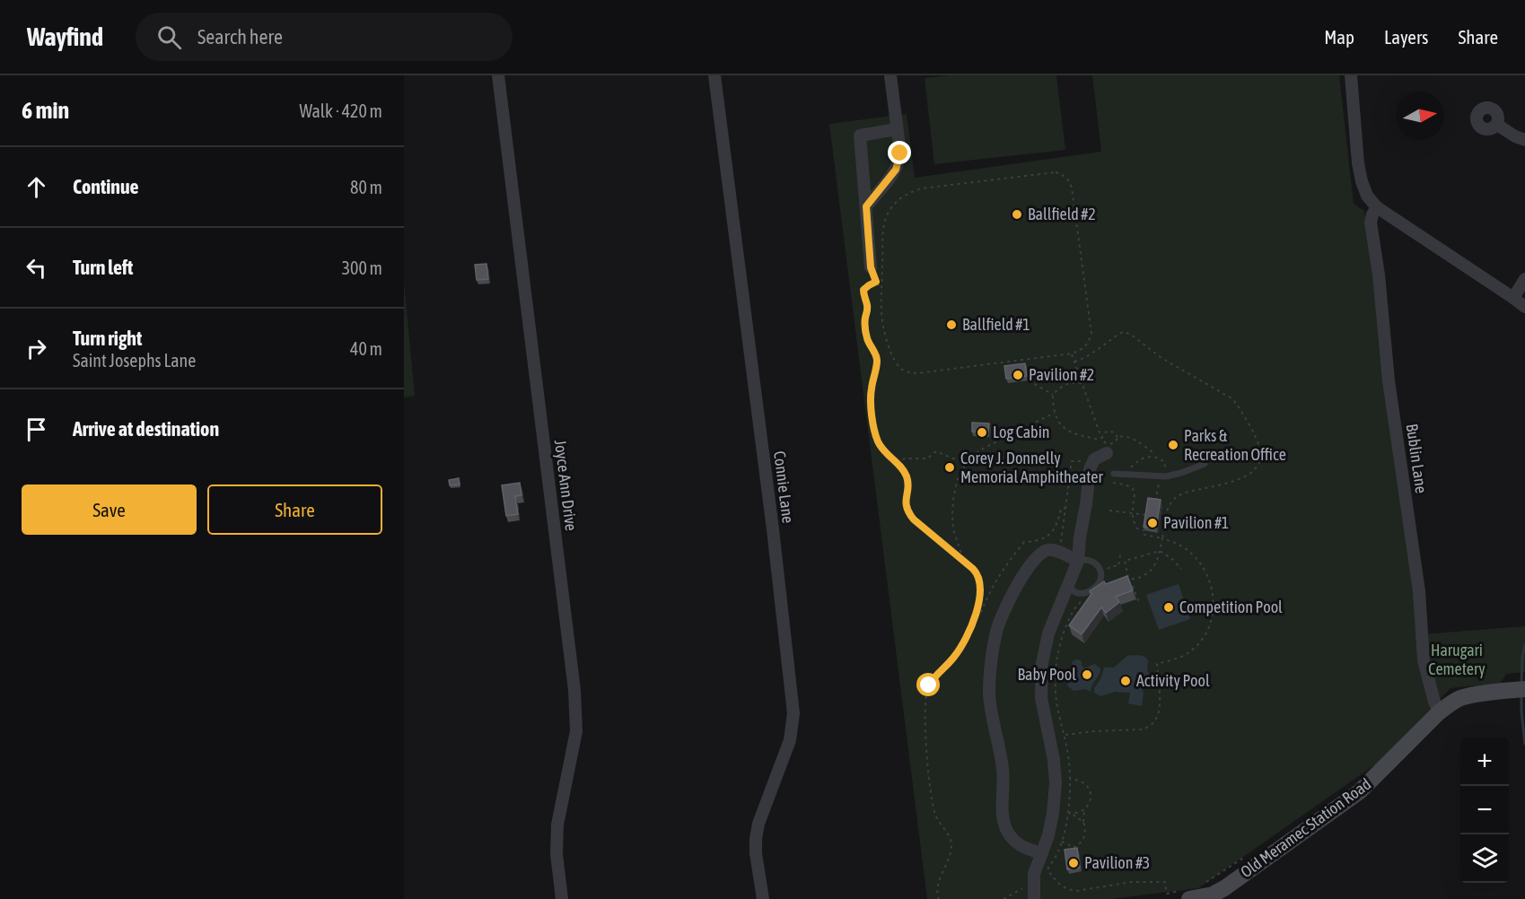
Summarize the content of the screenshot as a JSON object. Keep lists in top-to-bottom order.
{
  "streets": {
    "street": [
      "Bublin Lane",
      "Joyce Ann Drive",
      "Connie Lane",
      "Old Meramec Station Road"
    ]
  },
  "crossings": [
    ["Bublin Lane", "Old Meramec Station Road"]
  ],
  "parks": ["Harugari Cemetery"],
  "places": [
    "Ballfield #2",
    "Ballfield #1",
    "Pavilion #2",
    "Log Cabin",
    "Parks & Recreation Office",
    "Corey J. Donnelly Memorial Amphitheater",
    "Pavilion #1",
    "Competition Pool",
    "Baby Pool",
    "Activity Pool",
    "Pavilion #3"
  ],
  "north": "right",
  "page": {
    "header": "Wayfind",
    "search": "Search here",
    "nav": ["Map", "Layers", "Share"],
    "heading": ["6 min", "Walk · 420 m"],
    "list": [
      ["Continue", "80 m"],
      ["Turn left", "300 m"],
      ["Turn right", "Saint Josephs Lane", "40 m"],
      "Arrive at destination"
    ],
    "buttons": ["Save", "Share"],
    "map_buttons": ["+", "−"]
  }
}
